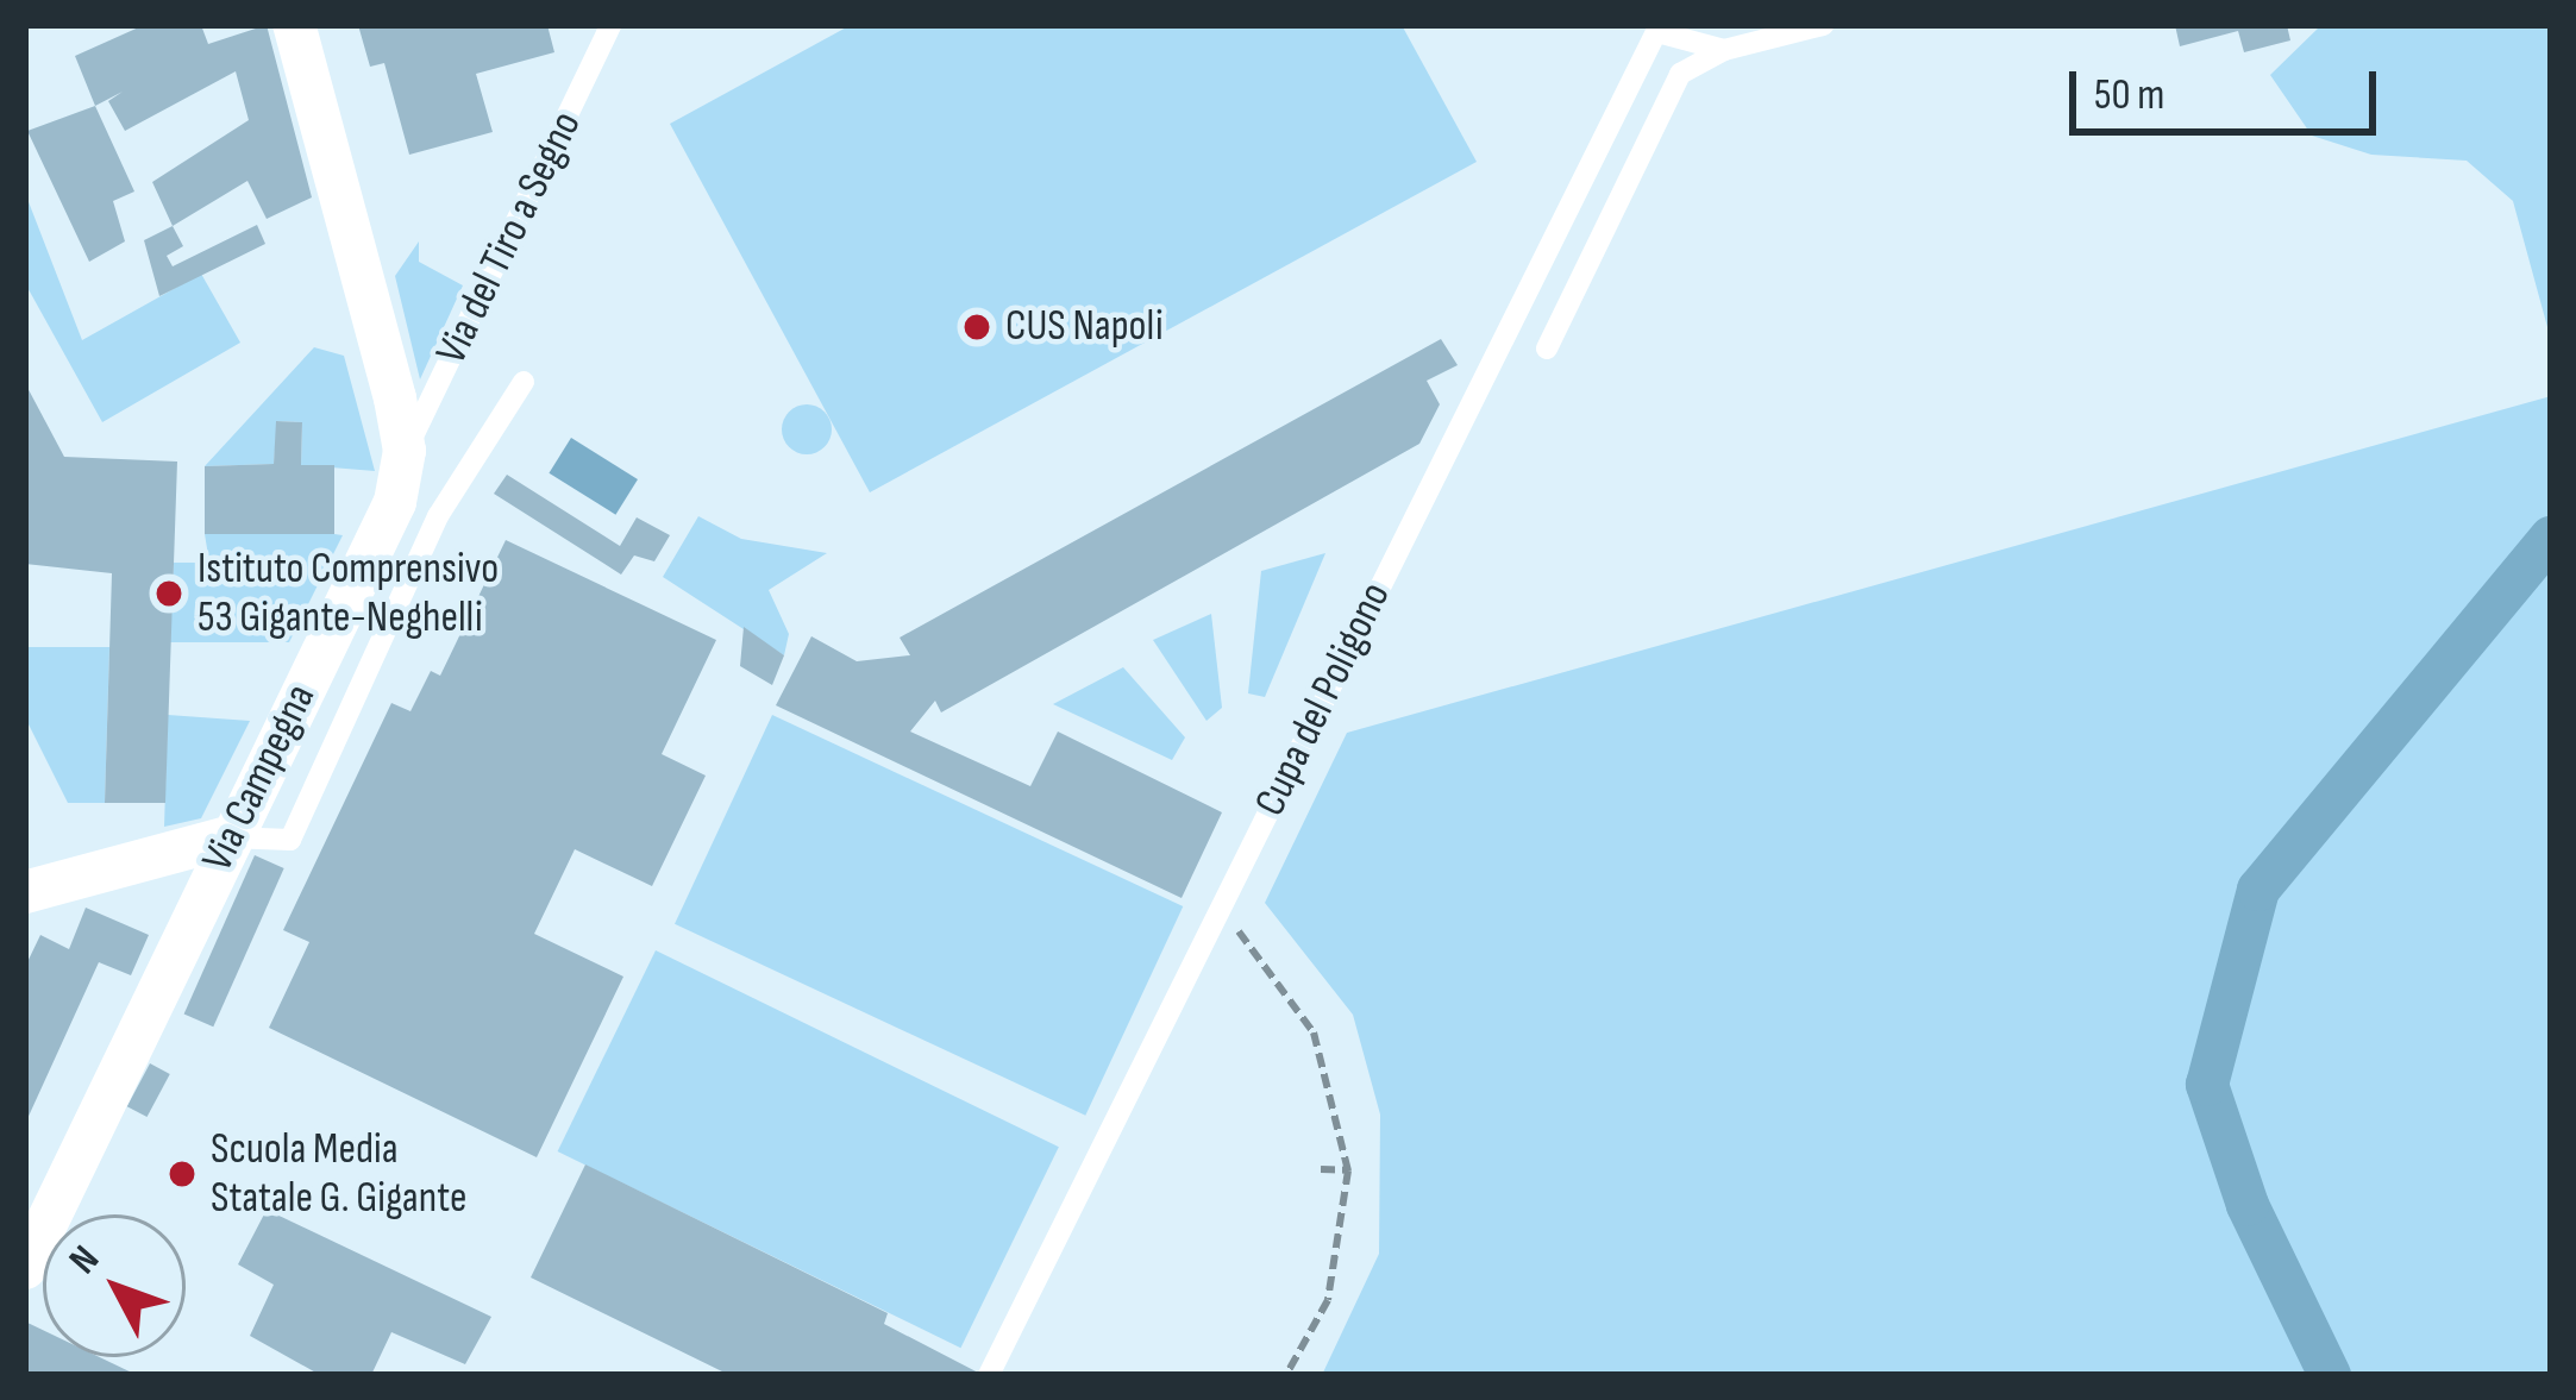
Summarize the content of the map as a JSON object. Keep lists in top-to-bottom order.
{
  "streets": {
    "street": ["Via Campegna"],
    "lane": ["Via del Tiro a Segno", "Cupa del Poligono"]
  },
  "crossings": [
    ["Via del Tiro a Segno", "Via Campegna"]
  ],
  "places": ["CUS Napoli", "Istituto Comprensivo 53 Gigante-Neghelli", "Scuola Media Statale G. Gigante"],
  "scale_bar": "50 m",
  "north": "top left"
}
